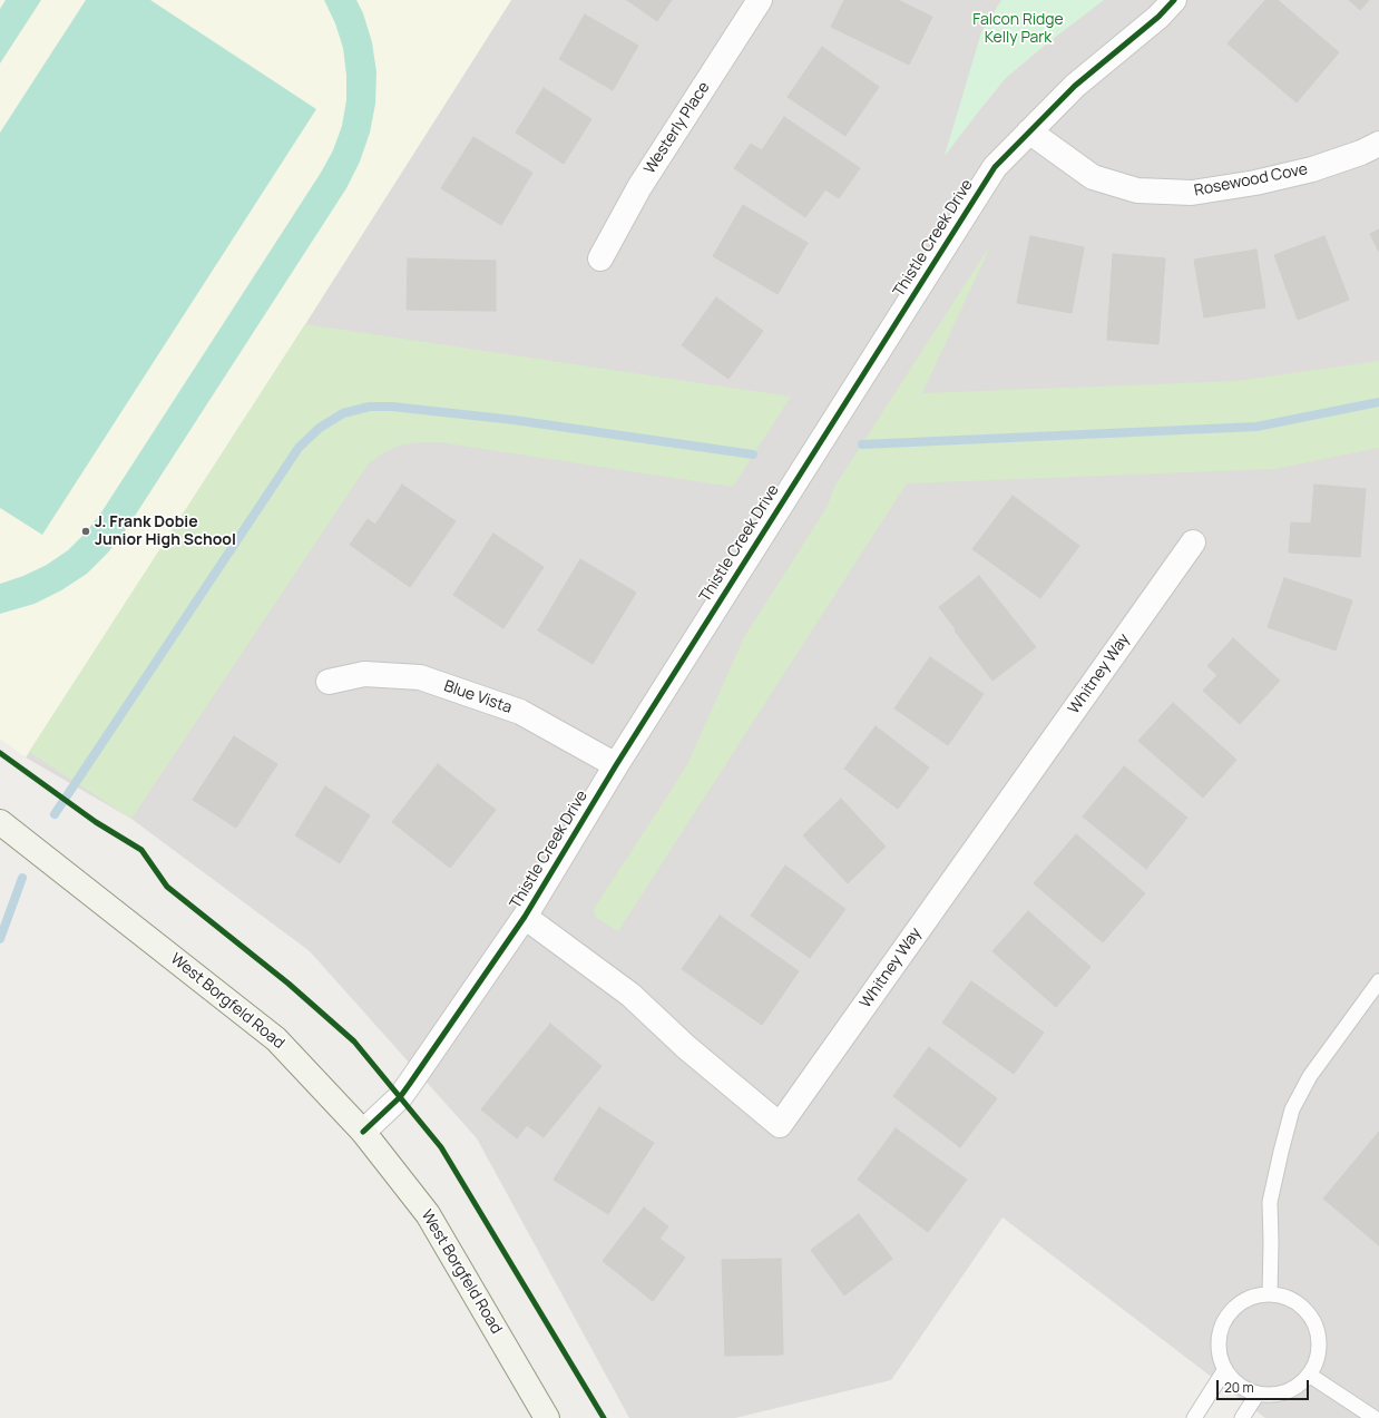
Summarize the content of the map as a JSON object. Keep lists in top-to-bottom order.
{
  "streets": {
    "street": [
      "Westerly Place",
      "Rosewood Cove",
      "Thistle Creek Drive",
      "Whitney Way",
      "Blue Vista",
      "West Borgfeld Road"
    ]
  },
  "crossings": [
    ["Rosewood Cove", "Thistle Creek Drive"],
    ["Thistle Creek Drive", "Whitney Way"],
    ["Thistle Creek Drive", "Blue Vista"],
    ["Thistle Creek Drive", "West Borgfeld Road"]
  ],
  "parks": ["Falcon Ridge Kelly Park"],
  "places": ["J. Frank Dobie Junior High School"],
  "scale_bar": "20 m"
}
